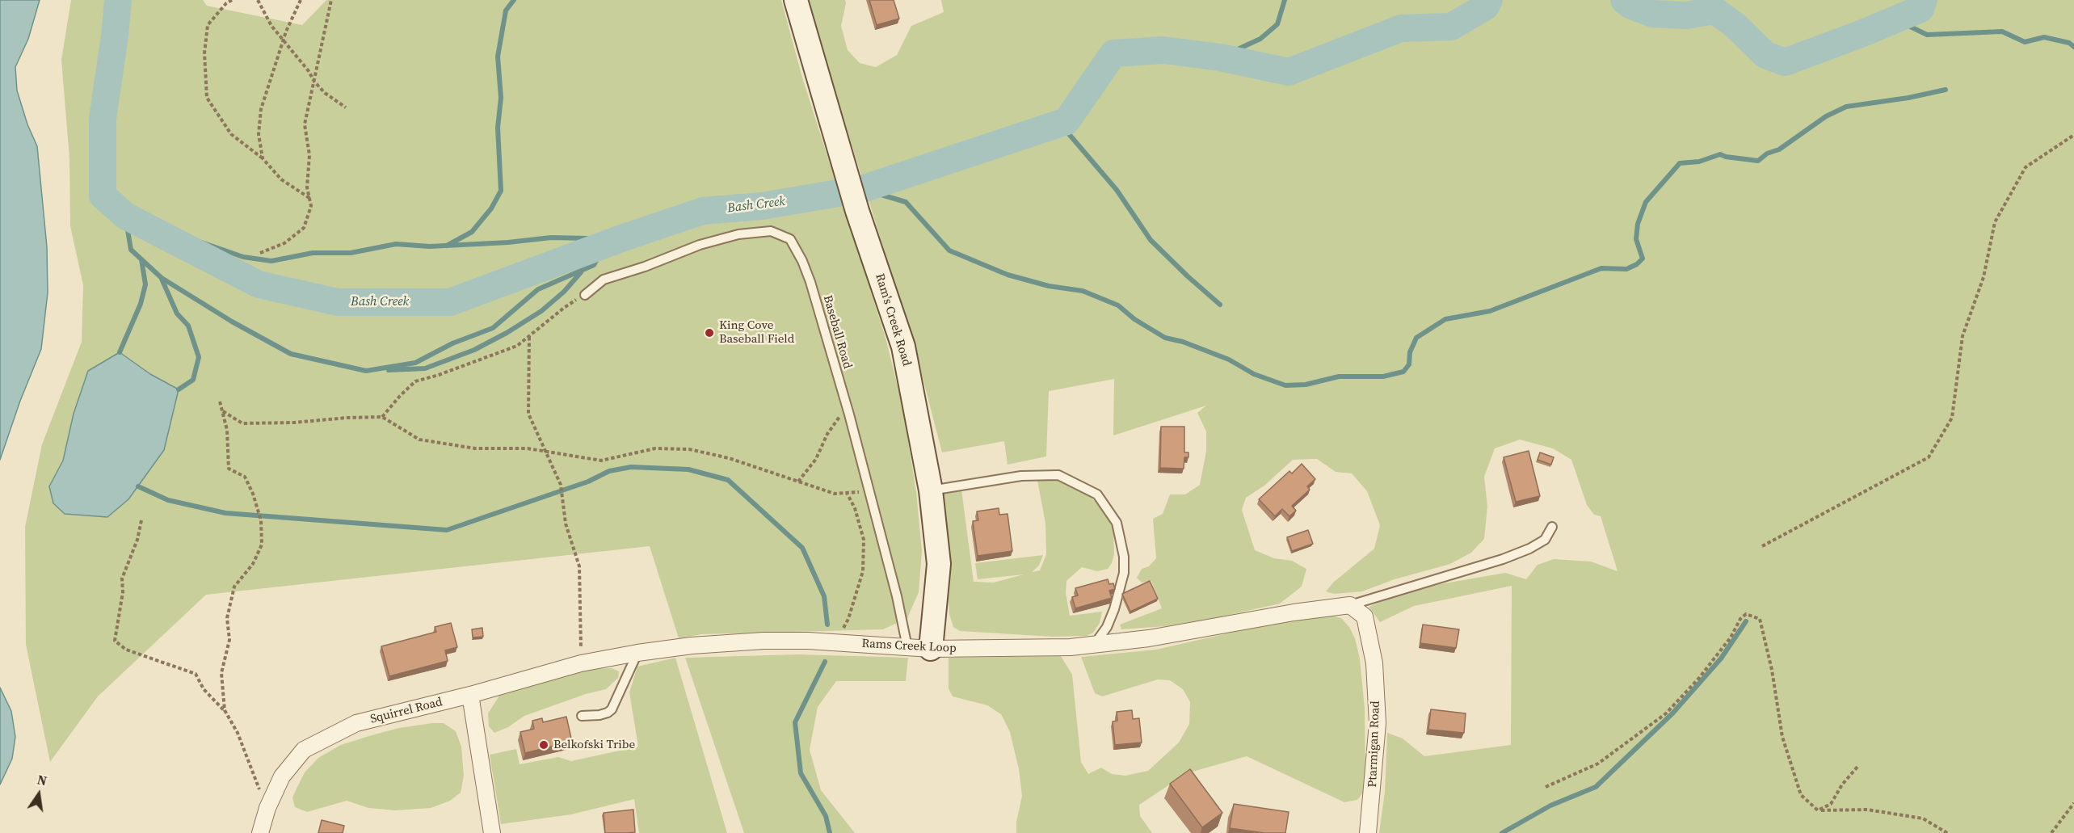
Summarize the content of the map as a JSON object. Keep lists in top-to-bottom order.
{
  "streets": {
    "street": [
      "Ram's Creek Road",
      "Rams Creek Loop",
      "Squirrel Road",
      "Ptarmigan Road"
    ],
    "lane": ["Baseball Road"]
  },
  "crossings": [
    ["Ram's Creek Road", "Rams Creek Loop"],
    ["Baseball Road", "Rams Creek Loop"],
    ["Rams Creek Loop", "Squirrel Road"],
    ["Rams Creek Loop", "Ptarmigan Road"]
  ],
  "water": ["Bash Creek"],
  "places": ["King Cove Baseball Field", "Belkofski Tribe"],
  "north": "top"
}
